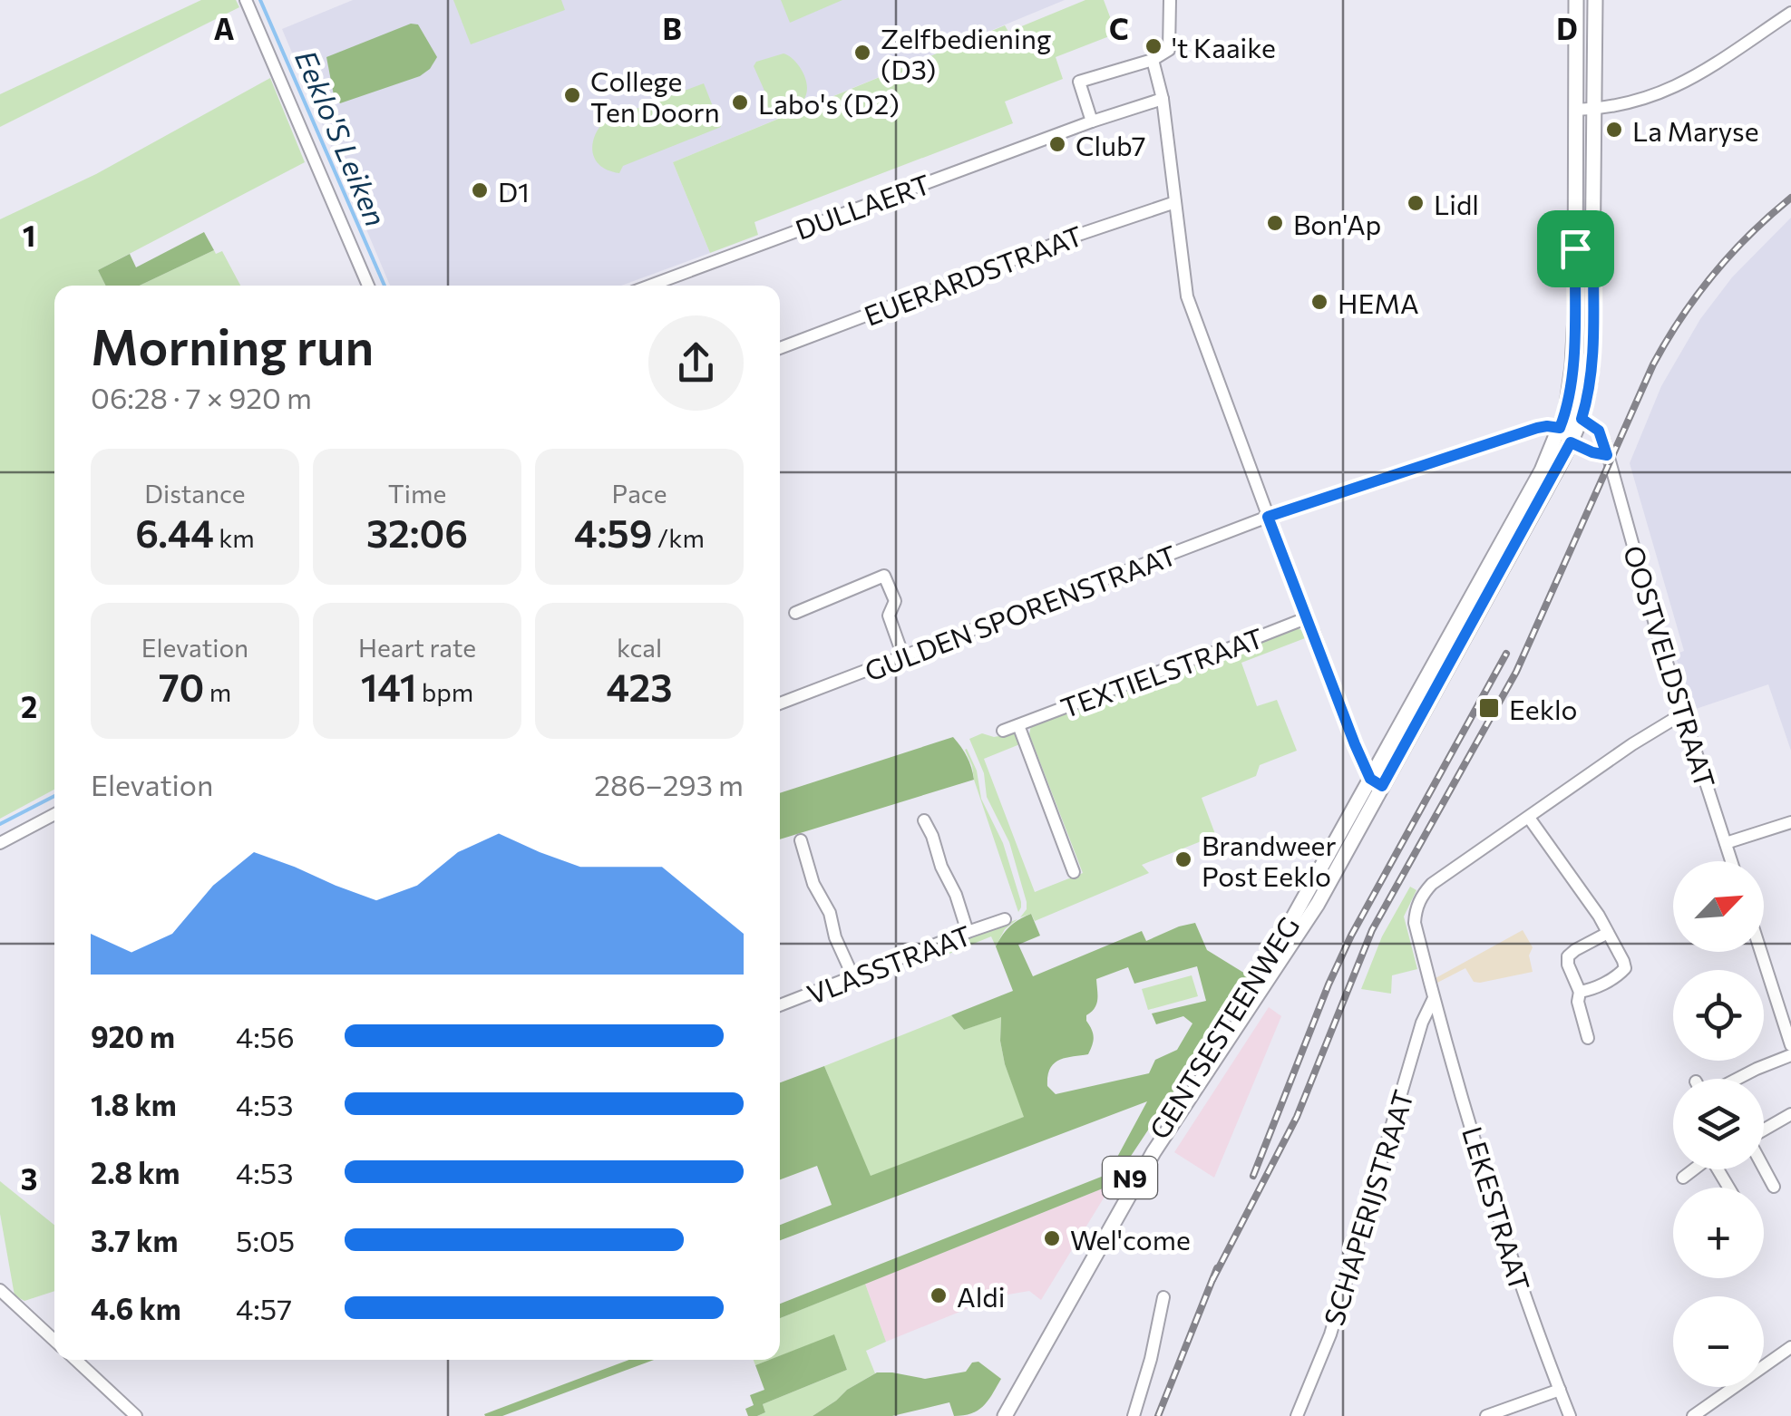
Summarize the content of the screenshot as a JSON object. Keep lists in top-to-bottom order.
{
  "streets": {
    "main road": ["GENTSESTEENWEG", "N9"],
    "street": [
      "DULLAERT",
      "EUERARDSTRAAT",
      "GULDEN SPORENSTRAAT",
      "OOSTVELDSTRAAT",
      "TEXTIELSTRAAT",
      "VLASSTRAAT",
      "SCHAPERIJSTRAAT",
      "LEKESTRAAT"
    ]
  },
  "crossings": [
    ["GULDEN SPORENSTRAAT", "N9"],
    ["OOSTVELDSTRAAT", "N9"],
    ["OOSTVELDSTRAAT", "LEKESTRAAT"],
    ["GENTSESTEENWEG", "N9"],
    ["SCHAPERIJSTRAAT", "LEKESTRAAT"]
  ],
  "water": ["Eeklo'S Leiken"],
  "places": {
    "other": [
      "'t Kaaike",
      "Zelfbediening (D3)",
      "College Ten Doorn",
      "Labo's (D2)",
      "La Maryse",
      "Club7",
      "D1",
      "Lidl",
      "Bon'Ap",
      "HEMA",
      "Brandweer Post Eeklo",
      "Wel'come",
      "Aldi"
    ],
    "transit": ["Eeklo"]
  },
  "north": "top right",
  "page": {
    "heading": ["Morning run", "06:28 · 7 × 920 m"],
    "stats": [
      ["Distance", "6.44 km"],
      ["Time", "32:06"],
      ["Pace", "4:59 /km"],
      ["Elevation", "70 m"],
      ["Heart rate", "141 bpm"],
      ["kcal", "423"]
    ],
    "chart": ["Elevation", "286–293 m"],
    "map_buttons": ["+", "−"],
    "list": [
      {
        "name": "920 m",
        "note": "4:56"
      },
      {
        "name": "1.8 km",
        "note": "4:53"
      },
      {
        "name": "2.8 km",
        "note": "4:53"
      },
      {
        "name": "3.7 km",
        "note": "5:05"
      },
      {
        "name": "4.6 km",
        "note": "4:57"
      }
    ]
  },
  "grid": {
    "columns": [
      "A",
      "B",
      "C",
      "D"
    ],
    "rows": ["1", "2", "3"]
  }
}
